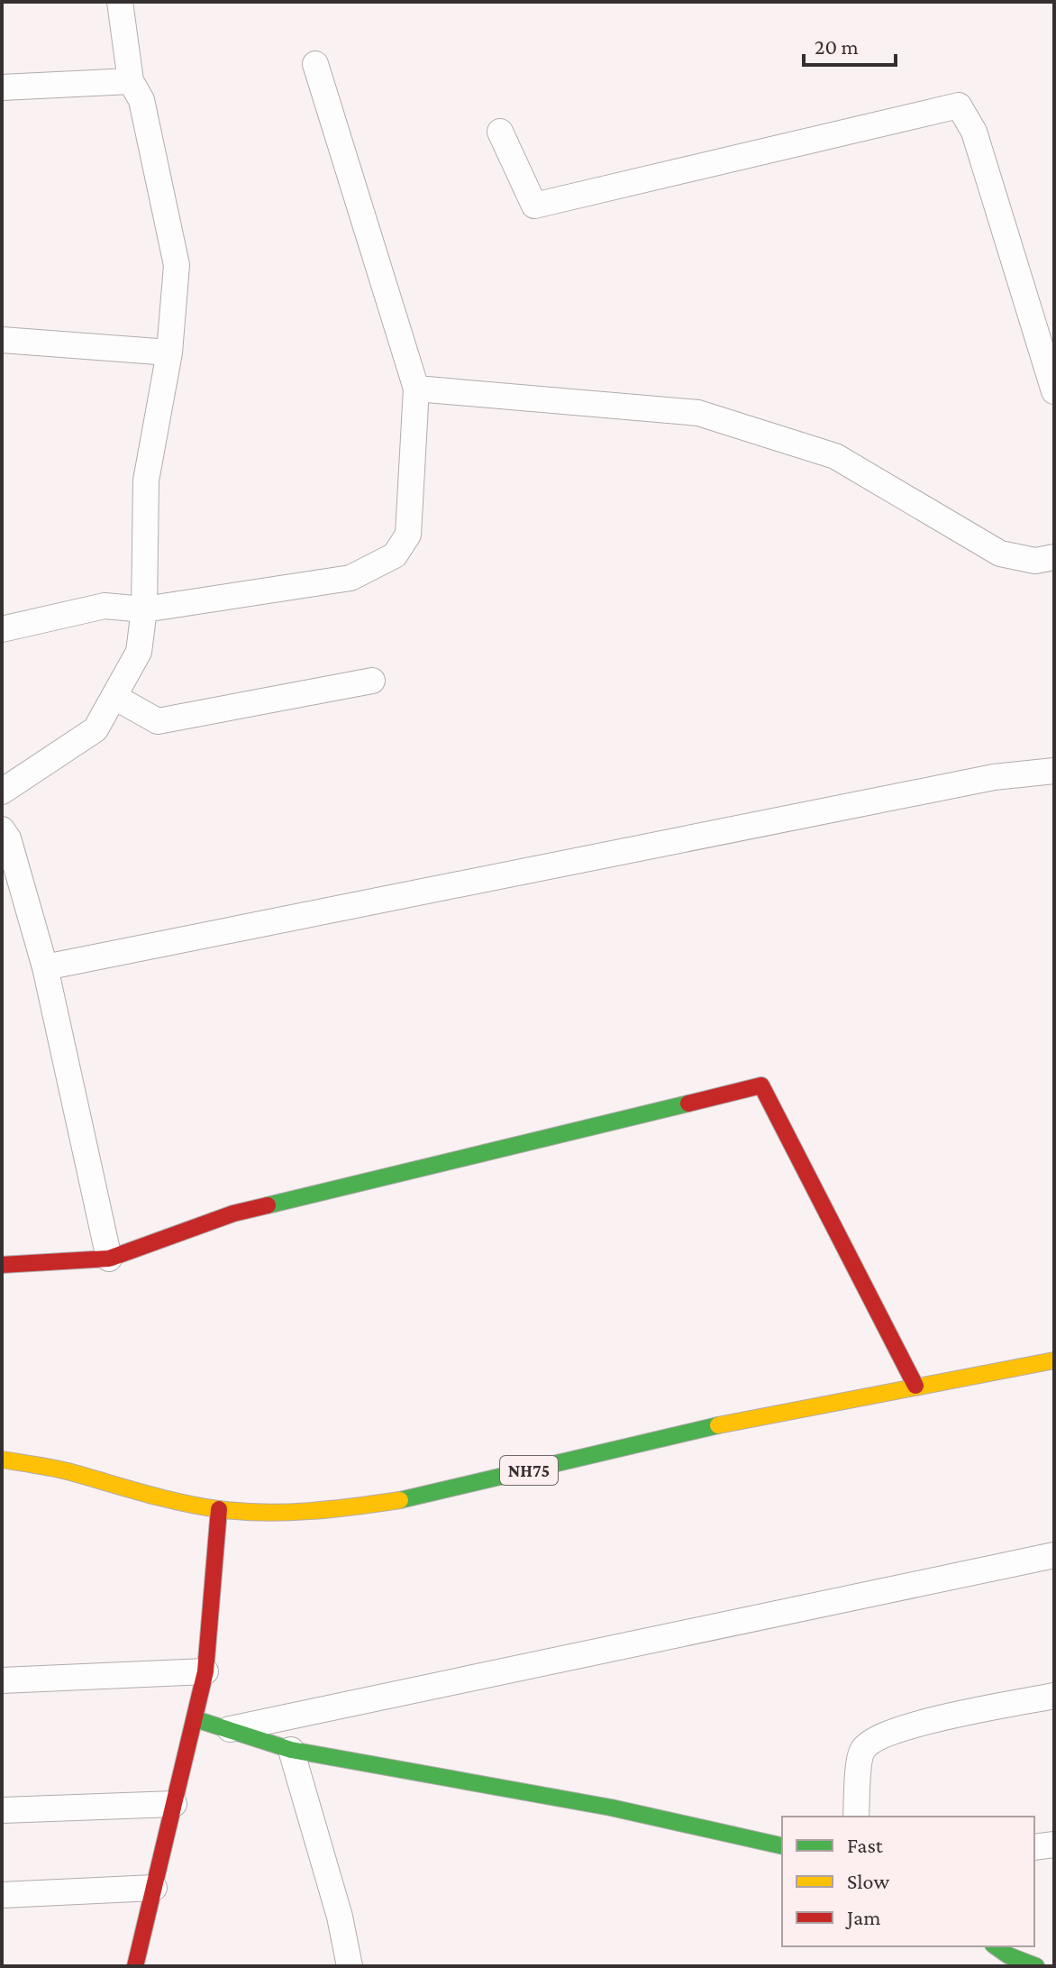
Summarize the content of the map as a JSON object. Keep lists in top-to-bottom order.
{
  "streets": {
    "main road": ["NH75"]
  },
  "legend": ["Fast", "Slow", "Jam"],
  "scale_bar": "20 m"
}
